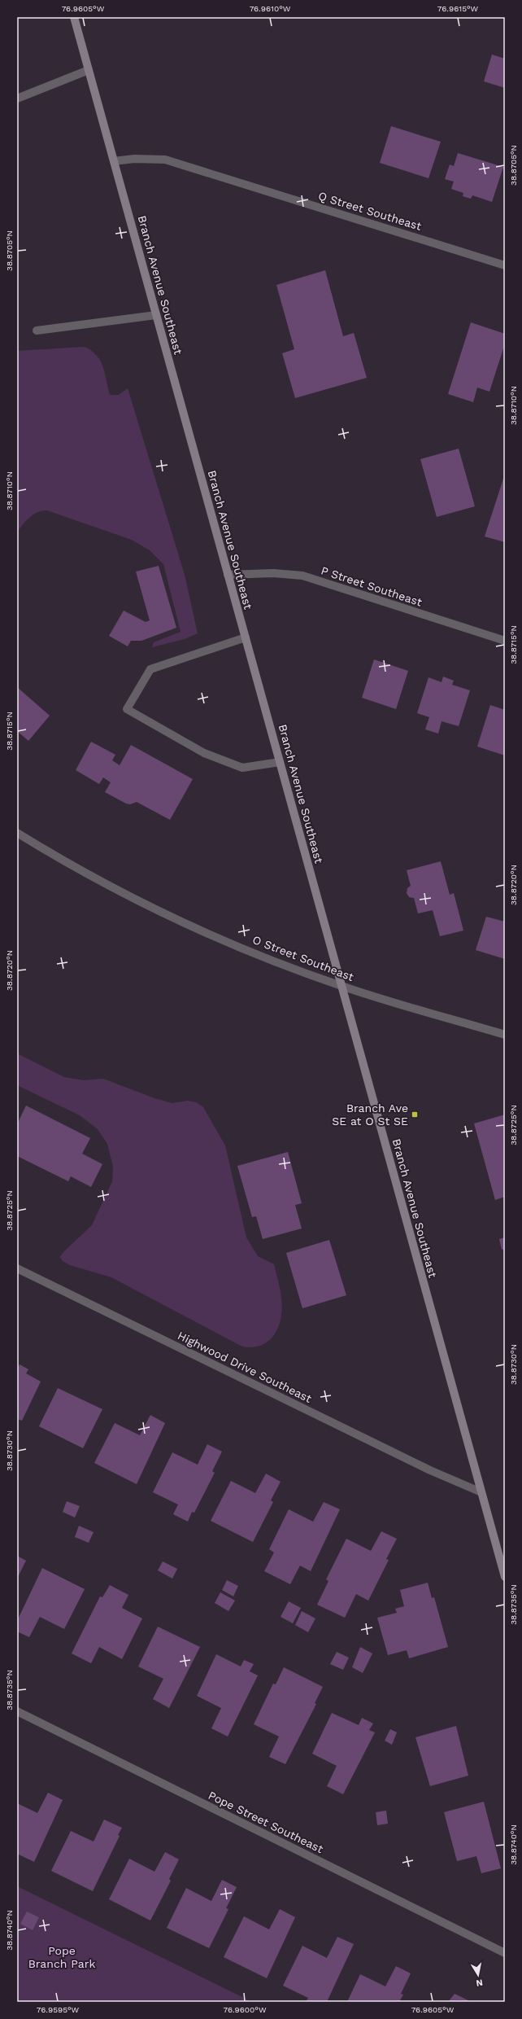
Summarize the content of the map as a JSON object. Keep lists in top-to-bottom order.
{
  "streets": {
    "main road": ["Branch Avenue Southeast"],
    "street": [
      "Q Street Southeast",
      "P Street Southeast",
      "O Street Southeast",
      "Highwood Drive Southeast",
      "Pope Street Southeast"
    ]
  },
  "crossings": [
    ["Q Street Southeast", "Branch Avenue Southeast"],
    ["Branch Avenue Southeast", "P Street Southeast"],
    ["Branch Avenue Southeast", "O Street Southeast"],
    ["Branch Avenue Southeast", "Highwood Drive Southeast"]
  ],
  "parks": ["Pope Branch Park"],
  "places": {
    "transit": ["Branch Ave SE at O St SE"]
  },
  "north": "bottom",
  "coordinates": [
    "76.9605°W",
    "76.9610°W",
    "76.9615°W",
    "38.8705°N",
    "38.8710°N",
    "38.8715°N",
    "38.8720°N",
    "38.8725°N",
    "38.8730°N",
    "38.8735°N",
    "38.8740°N",
    "76.9595°W",
    "76.9600°W"
  ]
}
